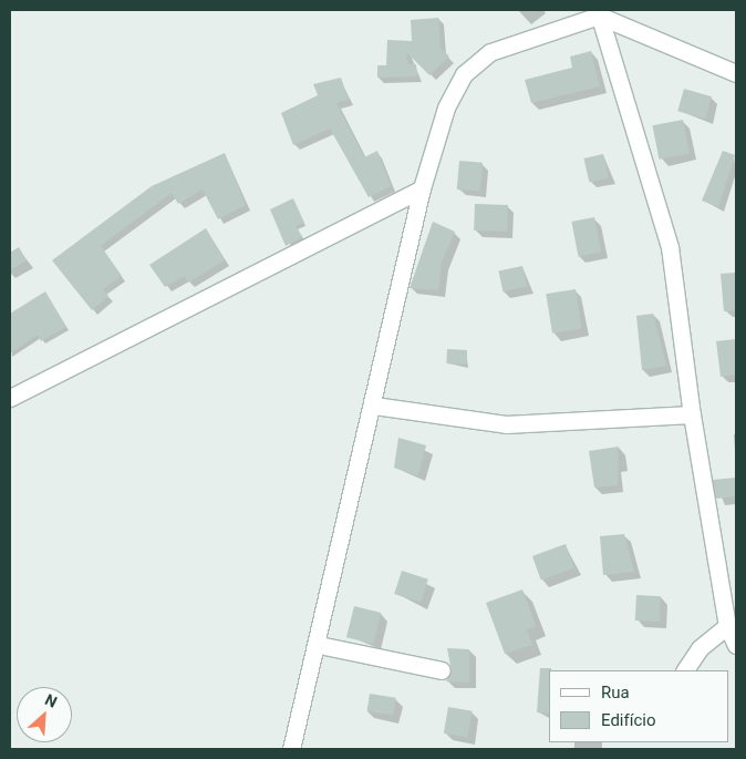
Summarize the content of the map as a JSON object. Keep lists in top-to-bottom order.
{
  "legend": ["Rua", "Edifício"],
  "north": "top right"
}
